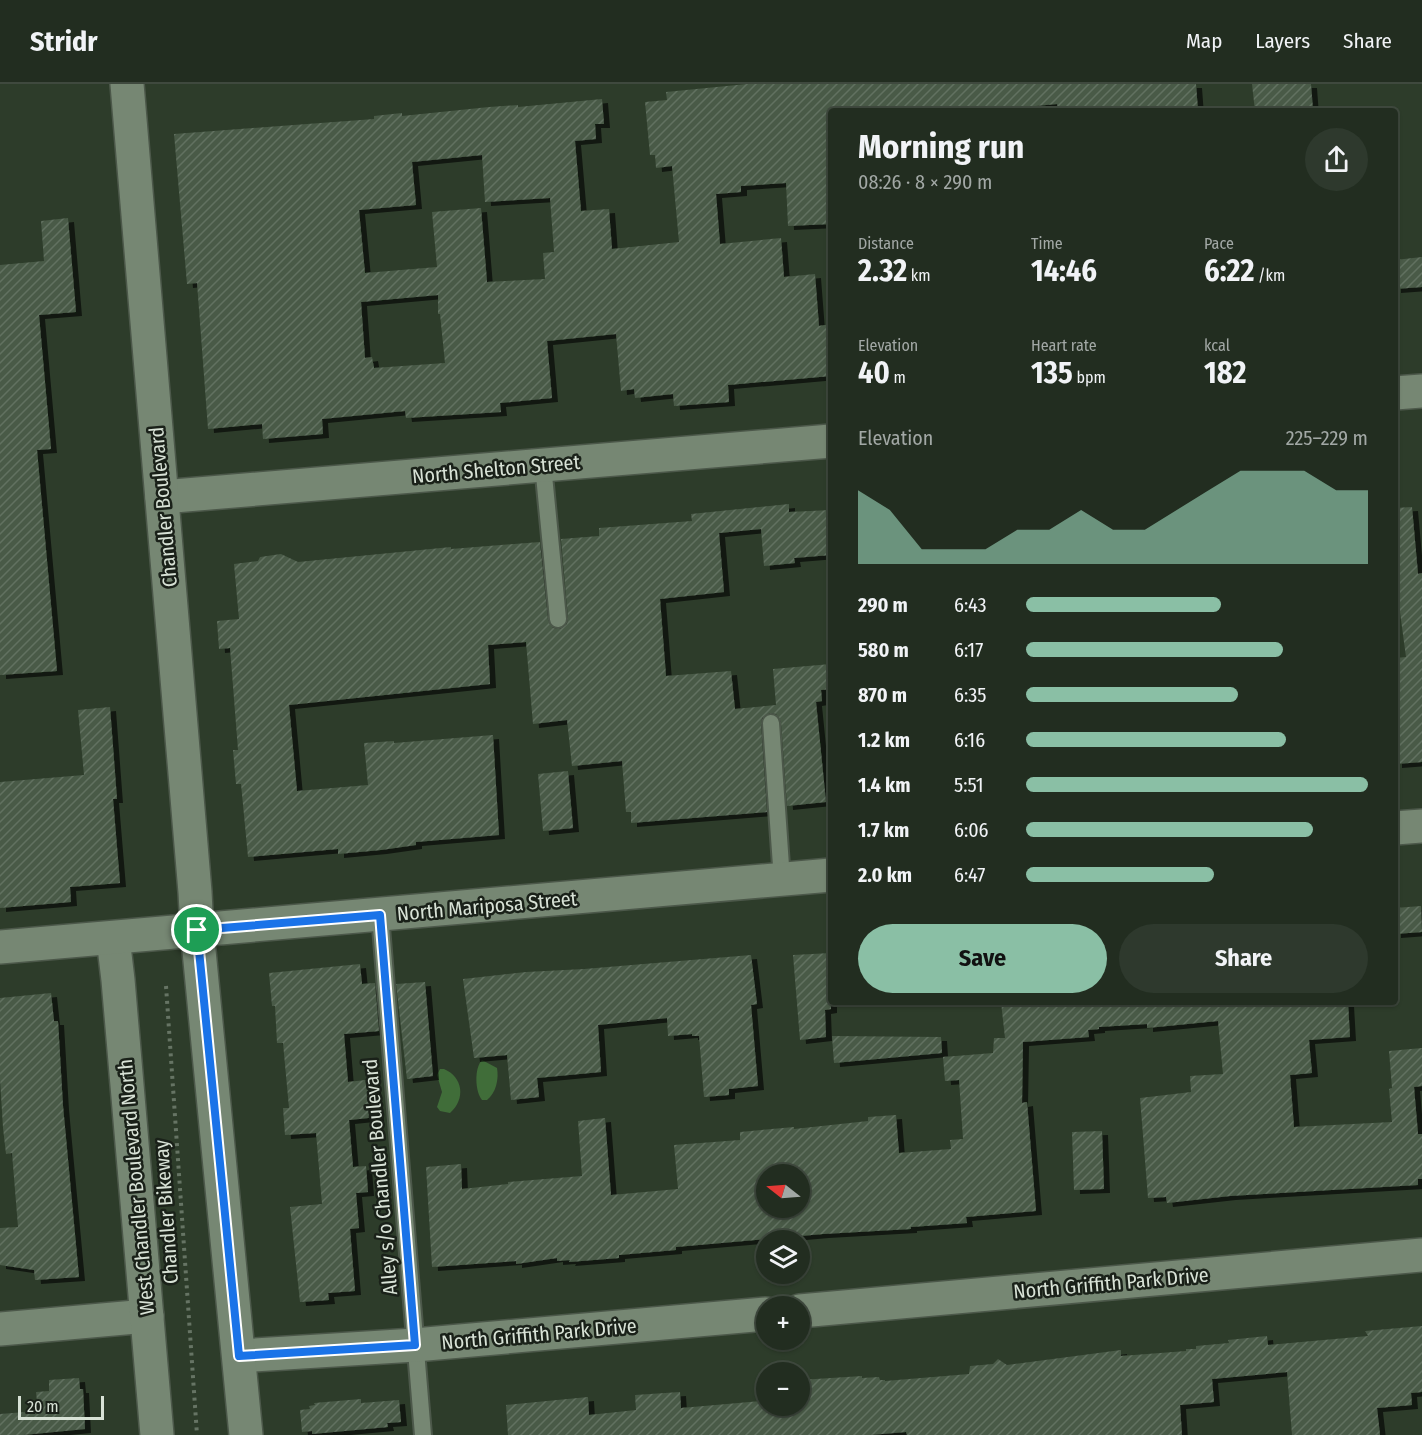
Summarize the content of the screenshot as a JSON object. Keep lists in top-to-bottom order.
{
  "streets": {
    "street": [
      "North Shelton Street",
      "Chandler Boulevard",
      "North Mariposa Street",
      "West Chandler Boulevard North",
      "North Griffith Park Drive"
    ],
    "lane": ["Alley s/o Chandler Boulevard"],
    "path": ["Chandler Bikeway"]
  },
  "crossings": [
    ["North Shelton Street", "Chandler Boulevard"],
    ["Chandler Boulevard", "North Mariposa Street"],
    ["Chandler Boulevard", "North Griffith Park Drive"],
    ["North Mariposa Street", "Alley s/o Chandler Boulevard"],
    ["North Mariposa Street", "West Chandler Boulevard North"],
    ["Alley s/o Chandler Boulevard", "North Griffith Park Drive"]
  ],
  "scale_bar": "20 m",
  "north": "left",
  "page": {
    "header": "Stridr",
    "nav": ["Map", "Layers", "Share"],
    "heading": ["Morning run", "08:26 · 8 × 290 m"],
    "stats": [
      ["Distance", "2.32 km"],
      ["Time", "14:46"],
      ["Pace", "6:22 /km"],
      ["Elevation", "40 m"],
      ["Heart rate", "135 bpm"],
      ["kcal", "182"]
    ],
    "chart": ["Elevation", "225–229 m"],
    "list": [
      {
        "name": "290 m",
        "note": "6:43"
      },
      {
        "name": "580 m",
        "note": "6:17"
      },
      {
        "name": "870 m",
        "note": "6:35"
      },
      {
        "name": "1.2 km",
        "note": "6:16"
      },
      {
        "name": "1.4 km",
        "note": "5:51"
      },
      {
        "name": "1.7 km",
        "note": "6:06"
      },
      {
        "name": "2.0 km",
        "note": "6:47"
      }
    ],
    "buttons": ["Save", "Share"],
    "map_buttons": ["+", "−"],
    "scale": "20 m"
  }
}
